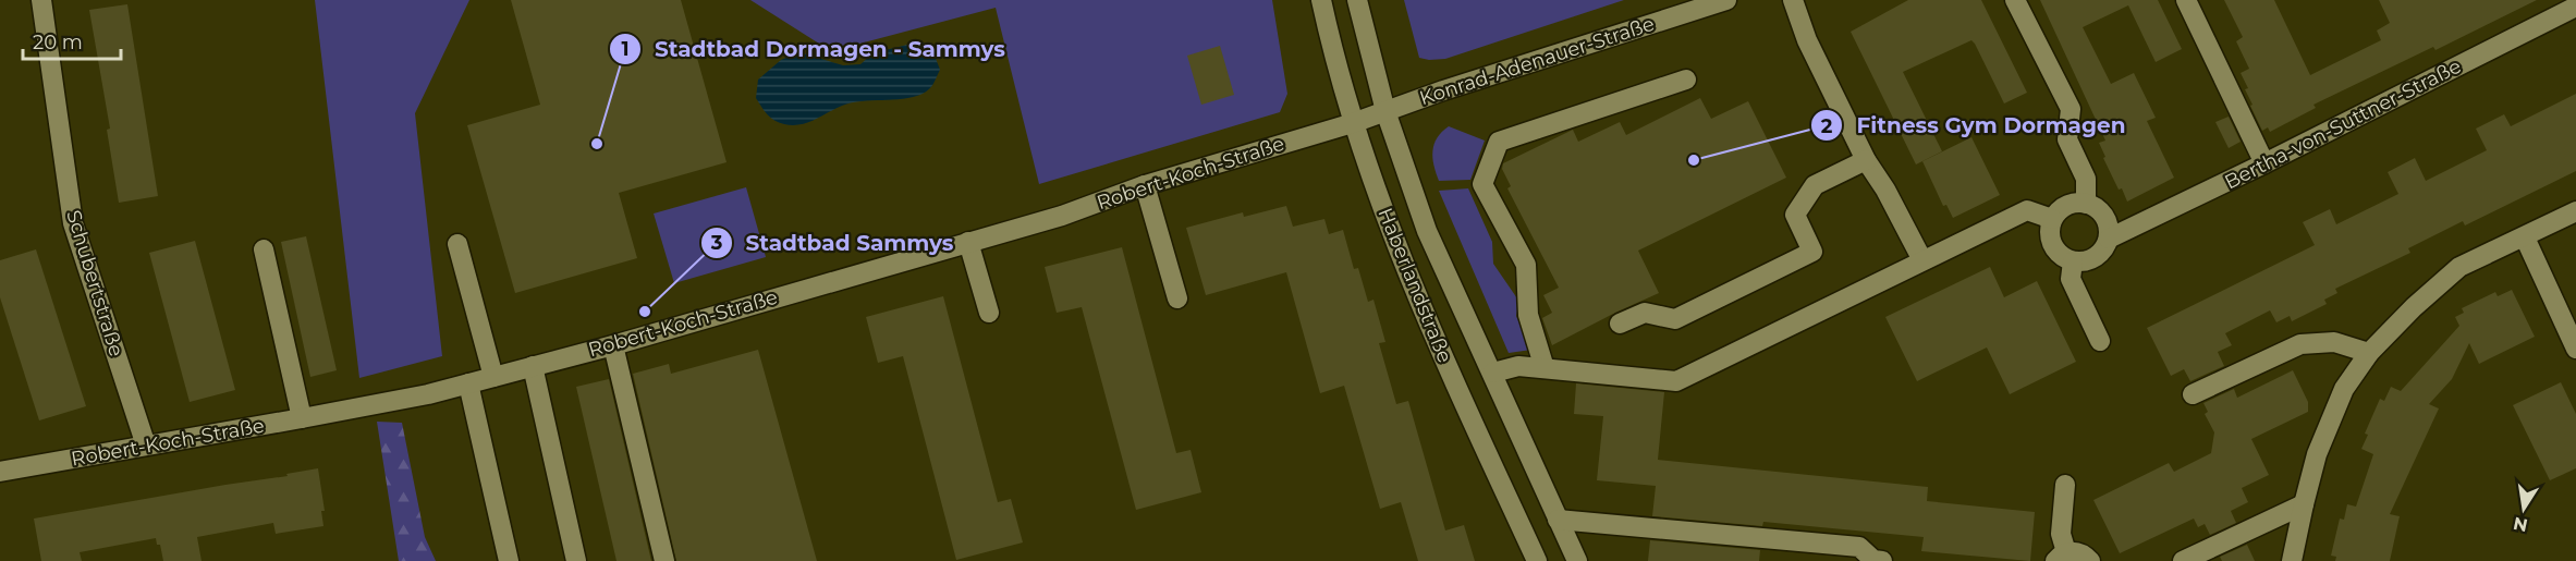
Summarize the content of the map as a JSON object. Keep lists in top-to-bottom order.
{
  "streets": {
    "street": [
      "Konrad-Adenauer-Straße",
      "Bertha-von-Suttner-Straße",
      "Robert-Koch-Straße",
      "Schubertstraße",
      "Haberlandstraße"
    ]
  },
  "crossings": [
    ["Konrad-Adenauer-Straße", "Robert-Koch-Straße"],
    ["Konrad-Adenauer-Straße", "Haberlandstraße"],
    ["Robert-Koch-Straße", "Schubertstraße"],
    ["Robert-Koch-Straße", "Haberlandstraße"]
  ],
  "places": ["Stadtbad Dormagen - Sammys", "Fitness Gym Dormagen", "Stadtbad Sammys"],
  "scale_bar": "20 m",
  "north": "bottom"
}
